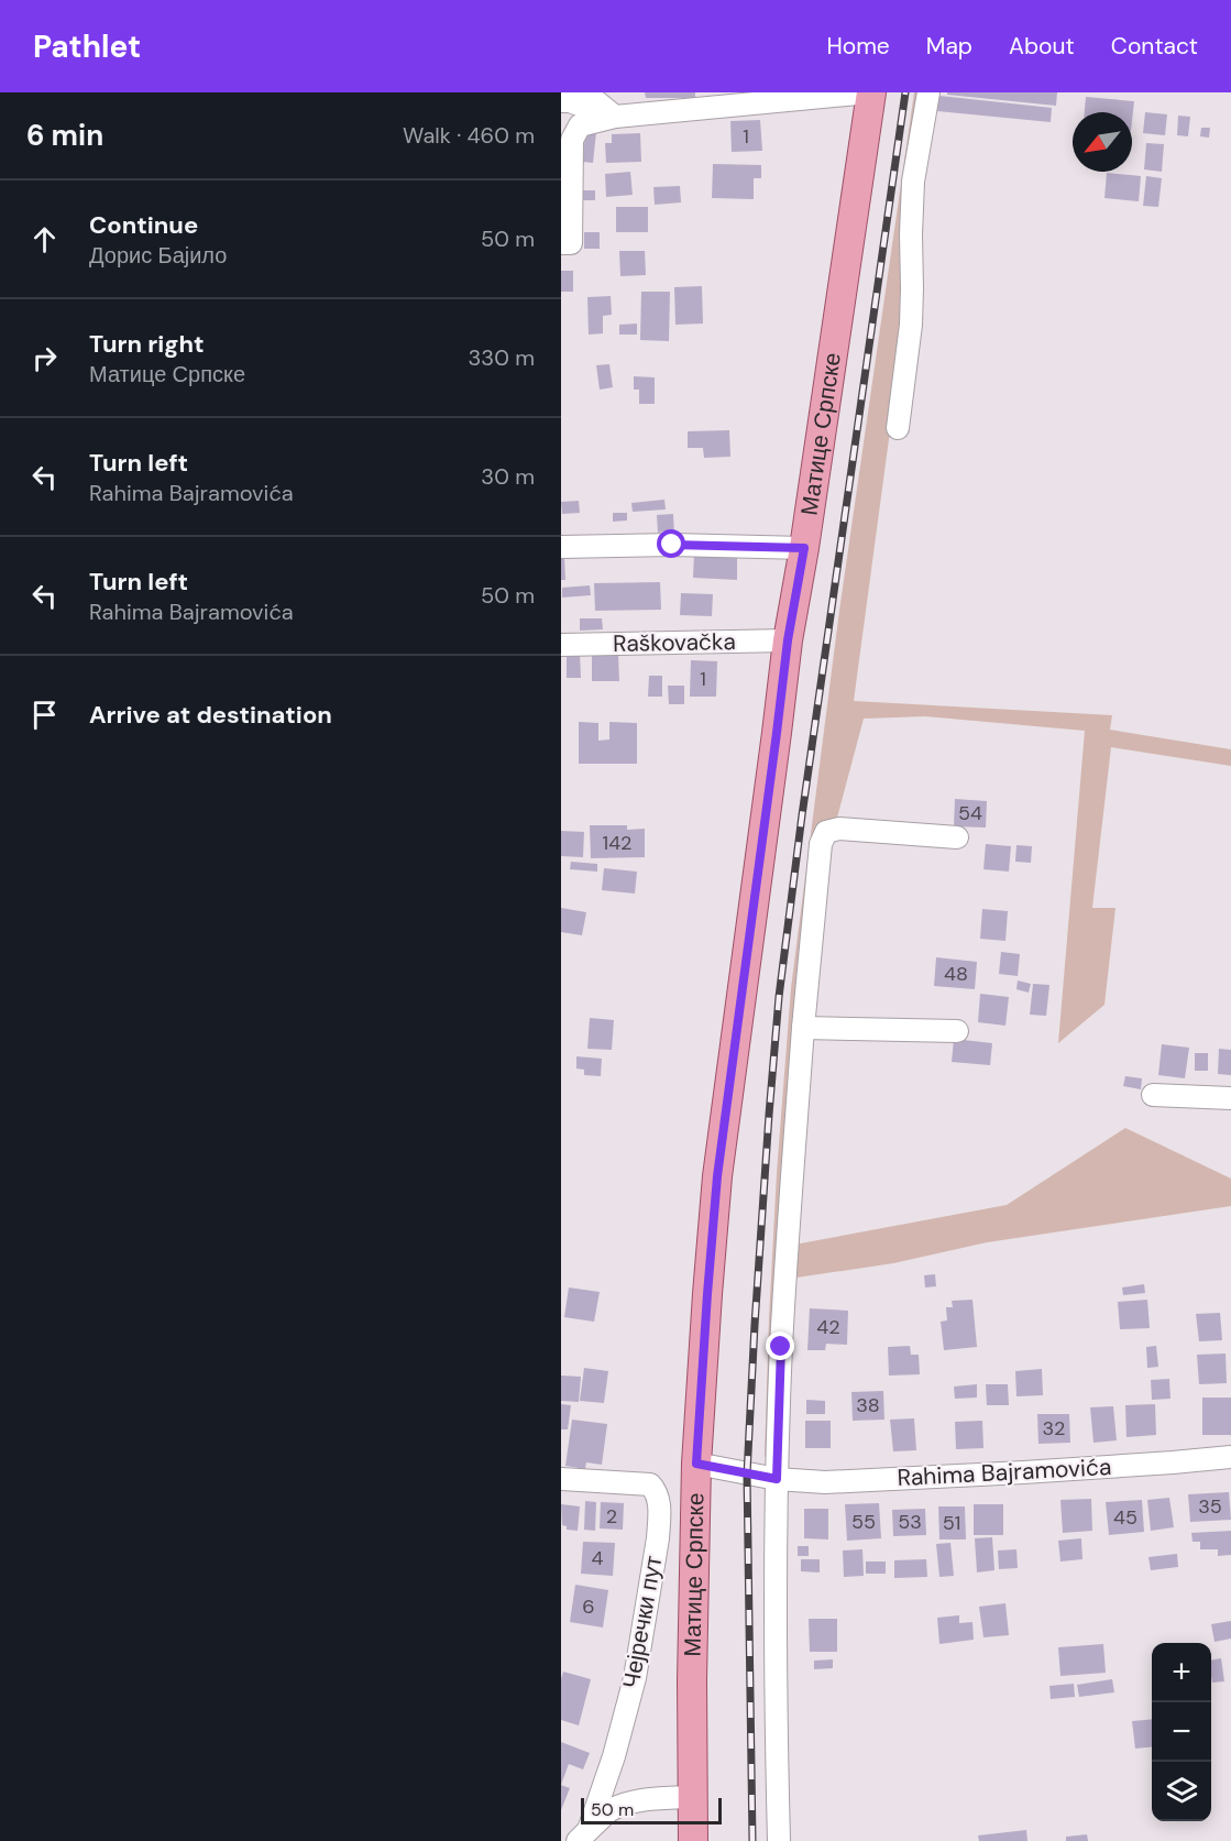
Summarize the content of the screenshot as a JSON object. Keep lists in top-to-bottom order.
{
  "streets": {
    "main road": ["Матице Српске"],
    "street": ["Raškovačka", "Rahima Bajramovića", "Чејречки пут"]
  },
  "crossings": [
    ["Матице Српске", "Raškovačka"],
    ["Матице Српске", "Rahima Bajramovića"]
  ],
  "house_numbers": [
    "1",
    "1",
    "54",
    "142",
    "48",
    "42",
    "38",
    "32",
    "35",
    "2",
    "45",
    "55",
    "53",
    "51",
    "4",
    "6"
  ],
  "scale_bar": "50 m",
  "north": "bottom left",
  "page": {
    "header": "Pathlet",
    "nav": [
      "Home",
      "Map",
      "About",
      "Contact"
    ],
    "heading": ["6 min", "Walk · 460 m"],
    "list": [
      ["Continue", "Дорис Бајило", "50 m"],
      ["Turn right", "Матице Српске", "330 m"],
      ["Turn left", "Rahima Bajramovića", "30 m"],
      ["Turn left", "Rahima Bajramovića", "50 m"],
      "Arrive at destination"
    ],
    "map_buttons": ["+", "−"],
    "scale": "50 m"
  }
}
